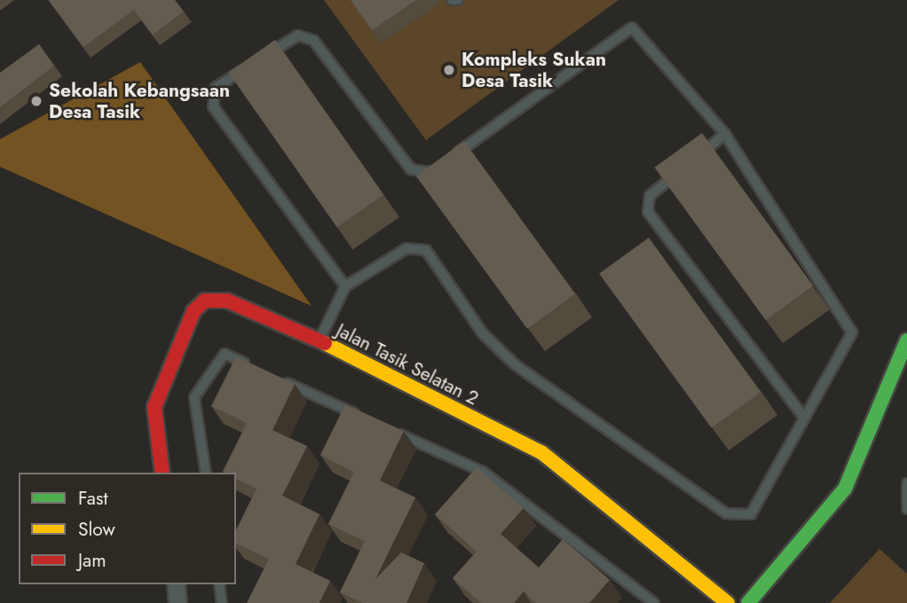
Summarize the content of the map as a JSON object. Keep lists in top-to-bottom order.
{
  "streets": {
    "street": ["Jalan Tasik Selatan 2"]
  },
  "places": ["Kompleks Sukan Desa Tasik", "Sekolah Kebangsaan Desa Tasik"],
  "legend": ["Fast", "Slow", "Jam"]
}
